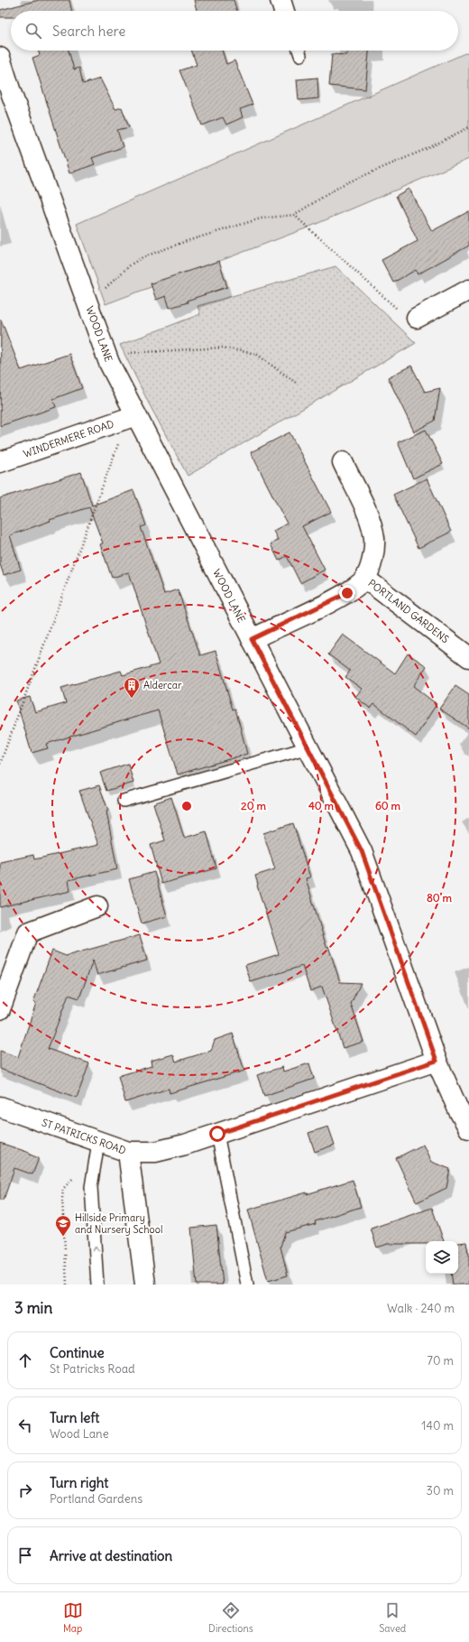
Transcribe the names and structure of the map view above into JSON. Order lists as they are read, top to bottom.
{
  "streets": {
    "street": [
      "WOOD LANE",
      "WINDERMERE ROAD",
      "PORTLAND GARDENS",
      "ST PATRICKS ROAD"
    ]
  },
  "crossings": [
    ["WOOD LANE", "WINDERMERE ROAD"],
    ["WOOD LANE", "PORTLAND GARDENS"],
    ["WOOD LANE", "ST PATRICKS ROAD"]
  ],
  "places": {
    "building": ["Aldercar"],
    "school or university": ["Hillside Primary and Nursery School"]
  },
  "page": {
    "search": "Search here",
    "heading": ["3 min", "Walk · 240 m"],
    "list": [
      ["Continue", "St Patricks Road", "70 m"],
      ["Turn left", "Wood Lane", "140 m"],
      ["Turn right", "Portland Gardens", "30 m"],
      "Arrive at destination"
    ],
    "nav": ["Map", "Directions", "Saved"]
  },
  "rings": [
    "20 m",
    "40 m",
    "60 m",
    "80 m"
  ]
}
